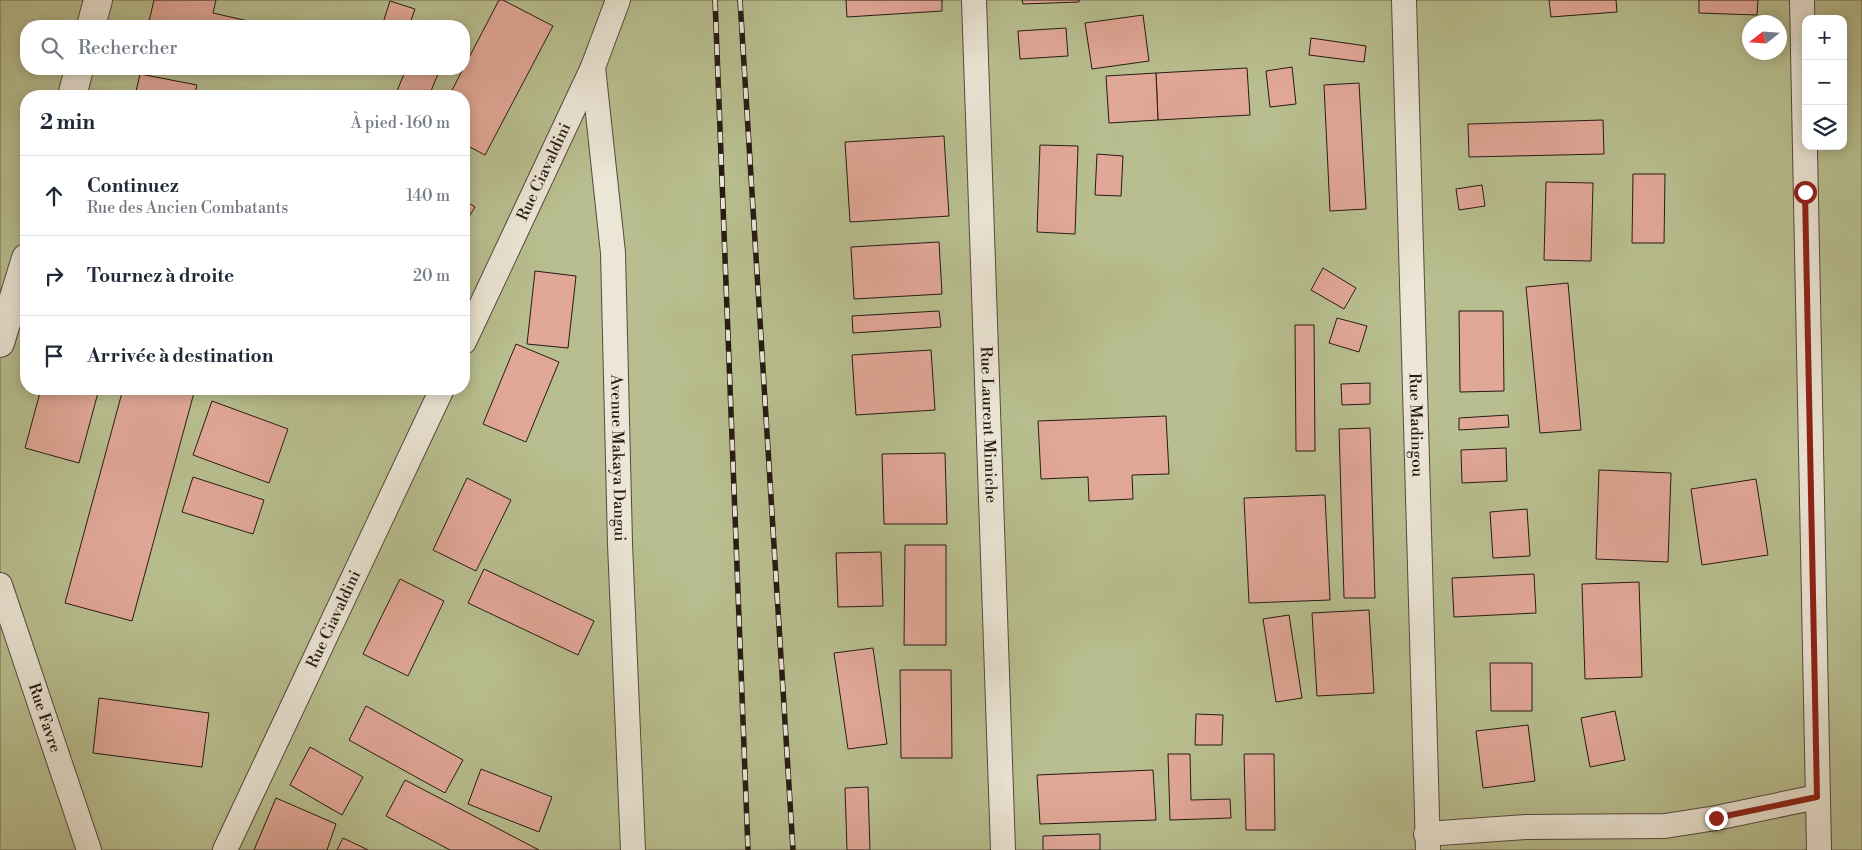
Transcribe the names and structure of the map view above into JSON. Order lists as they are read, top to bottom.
{
  "streets": {
    "street": [
      "Rue Ciavaldini",
      "Rue Laurent Mimiche",
      "Rue Madingou",
      "Avenue Makaya Dangui",
      "Rue Favre"
    ]
  },
  "crossings": [
    ["Rue Ciavaldini", "Avenue Makaya Dangui"]
  ],
  "north": "left",
  "page": {
    "map_buttons": ["+", "−"],
    "search": "Rechercher",
    "heading": ["2 min", "À pied · 160 m"],
    "list": [
      ["Continuez", "Rue des Ancien Combatants", "140 m"],
      ["Tournez à droite", "20 m"],
      "Arrivée à destination"
    ]
  }
}
